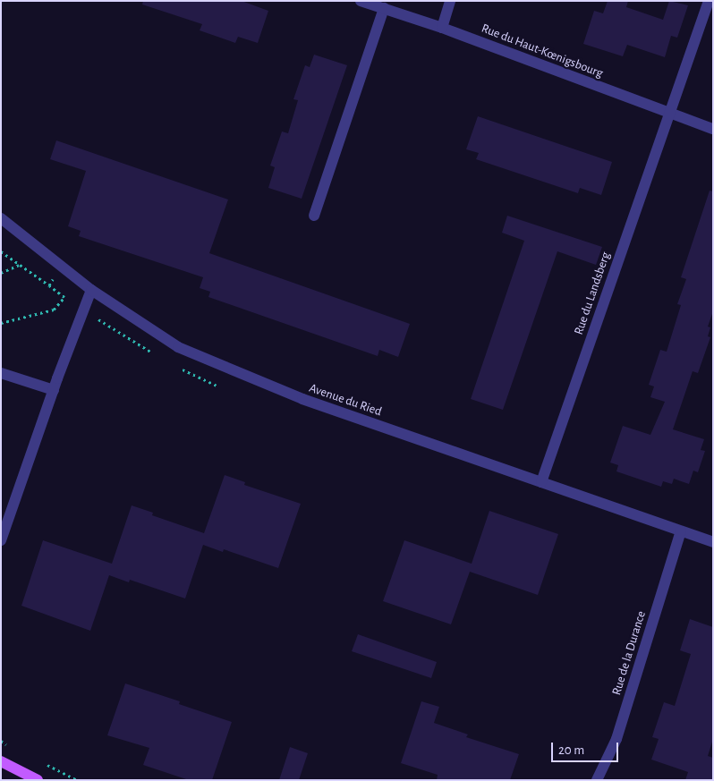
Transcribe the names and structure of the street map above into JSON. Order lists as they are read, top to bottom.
{
  "streets": {
    "street": [
      "Rue du Haut-Kœnigsbourg",
      "Rue du Landsberg",
      "Avenue du Ried",
      "Rue de la Durance"
    ]
  },
  "crossings": [
    ["Rue du Haut-Kœnigsbourg", "Rue du Landsberg"],
    ["Rue du Landsberg", "Avenue du Ried"],
    ["Avenue du Ried", "Rue de la Durance"]
  ],
  "scale_bar": "20 m"
}
